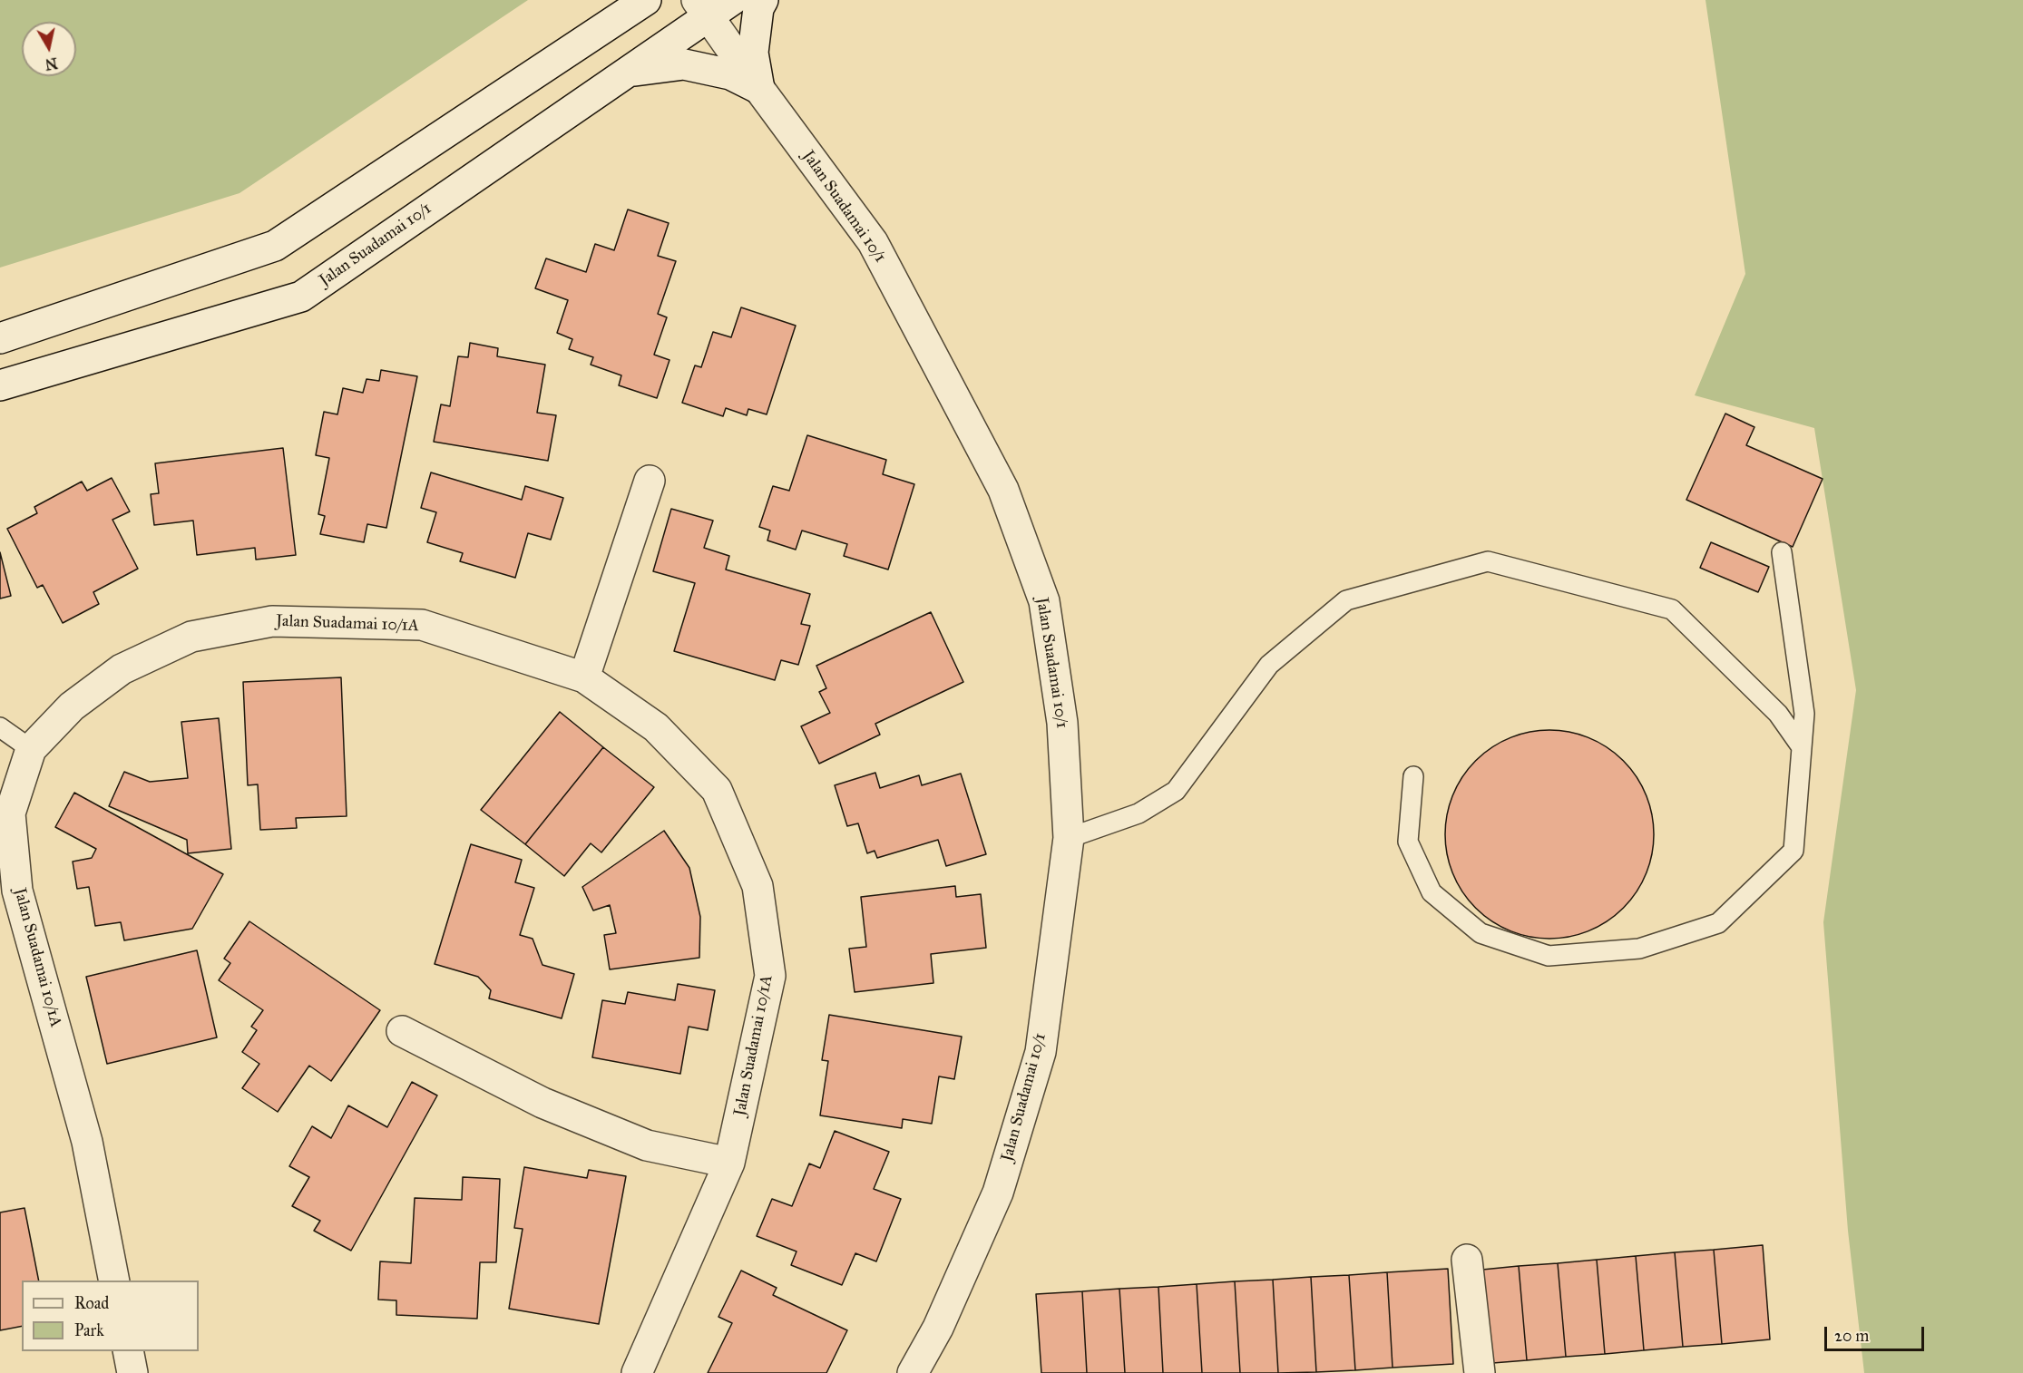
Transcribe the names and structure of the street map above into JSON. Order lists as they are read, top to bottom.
{
  "streets": {
    "street": ["Jalan Suadamai 10/1", "Jalan Suadamai 10/1A"]
  },
  "legend": ["Road", "Park"],
  "scale_bar": "20 m",
  "north": "bottom"
}
